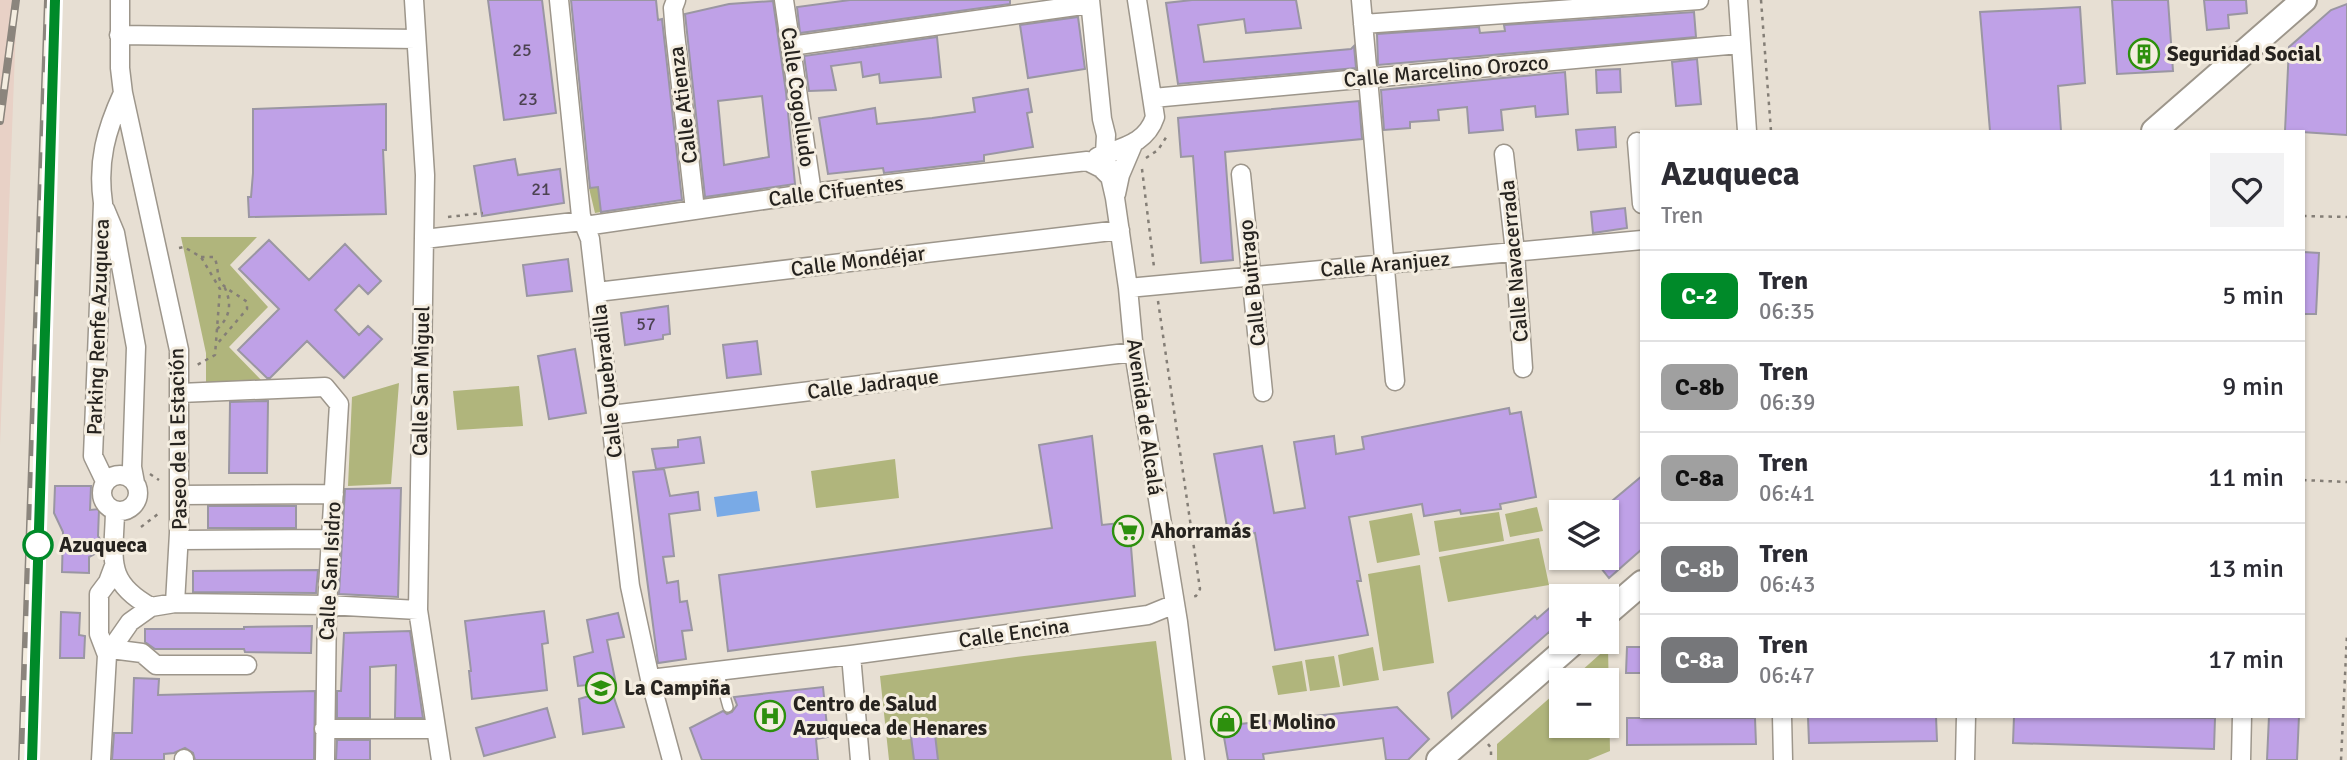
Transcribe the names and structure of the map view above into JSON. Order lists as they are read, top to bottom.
{
  "streets": {
    "street": [
      "Calle Marcelino Orozco",
      "Calle Cogolludo",
      "Calle Atienza",
      "Calle Cifuentes",
      "Calle Mondéjar",
      "Calle Navacerrada",
      "Calle Aranjuez",
      "Calle Buitrago",
      "Parking Renfe Azuqueca",
      "Calle San Miguel",
      "Calle Quebradilla",
      "Calle Jadraque",
      "Avenida de Alcalá",
      "Paseo de la Estación",
      "Calle San Isidro",
      "Calle Encina"
    ]
  },
  "crossings": [
    ["Calle Cogolludo", "Calle Cifuentes"],
    ["Calle Atienza", "Calle Cifuentes"],
    ["Calle Cifuentes", "Calle San Miguel"],
    ["Calle Cifuentes", "Calle Quebradilla"],
    ["Calle Cifuentes", "Avenida de Alcalá"],
    ["Calle Mondéjar", "Calle Quebradilla"],
    ["Calle Mondéjar", "Avenida de Alcalá"],
    ["Calle Navacerrada", "Calle Aranjuez"],
    ["Calle Aranjuez", "Calle Buitrago"],
    ["Calle Aranjuez", "Avenida de Alcalá"],
    ["Calle Quebradilla", "Calle Jadraque"],
    ["Calle Quebradilla", "Calle Encina"],
    ["Calle Jadraque", "Avenida de Alcalá"],
    ["Avenida de Alcalá", "Calle Encina"],
    ["Paseo de la Estación", "Calle San Isidro"]
  ],
  "places": {
    "building": ["Seguridad Social"],
    "supermarket": ["Ahorramás"],
    "other": ["Azuqueca"],
    "school or university": ["La Campiña"],
    "hospital": ["Centro de Salud Azuqueca de Henares"],
    "shop": ["El Molino"]
  },
  "house_numbers": [
    "25",
    "23",
    "21",
    "57"
  ],
  "page": {
    "heading": ["Azuqueca", "Tren"],
    "list": [
      {
        "mark": "C-2",
        "name": "Tren",
        "note": "06:35",
        "value": "5 min"
      },
      {
        "mark": "C-8b",
        "name": "Tren",
        "note": "06:39",
        "value": "9 min"
      },
      {
        "mark": "C-8a",
        "name": "Tren",
        "note": "06:41",
        "value": "11 min"
      },
      {
        "mark": "C-8b",
        "name": "Tren",
        "note": "06:43",
        "value": "13 min"
      },
      {
        "mark": "C-8a",
        "name": "Tren",
        "note": "06:47",
        "value": "17 min"
      }
    ],
    "map_buttons": ["+", "−"]
  }
}
